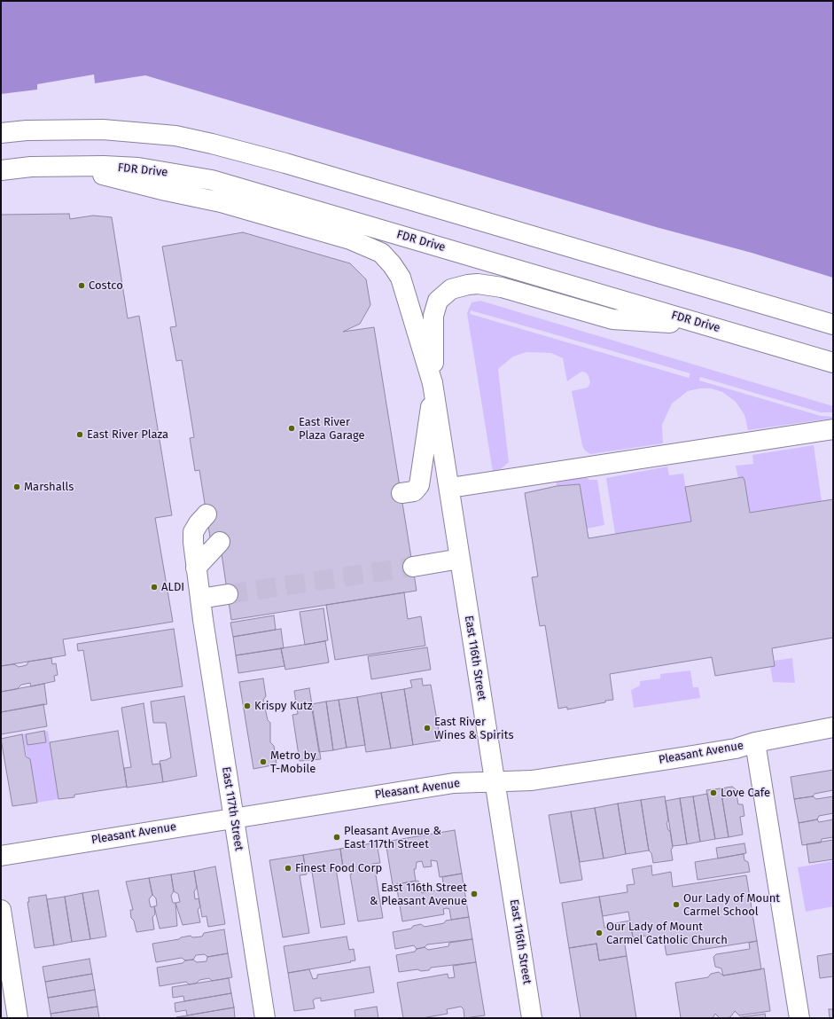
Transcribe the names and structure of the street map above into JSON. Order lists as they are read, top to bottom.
{
  "streets": {
    "main road": [
      "FDR Drive",
      "East 116th Street",
      "Pleasant Avenue",
      "East 117th Street"
    ]
  },
  "crossings": [
    ["East 116th Street", "Pleasant Avenue"],
    ["Pleasant Avenue", "East 117th Street"]
  ],
  "places": [
    "Costco",
    "East River Plaza Garage",
    "East River Plaza",
    "Marshalls",
    "ALDI",
    "Krispy Kutz",
    "East River Wines & Spirits",
    "Metro by T-Mobile",
    "Love Cafe",
    "Pleasant Avenue & East 117th Street",
    "Finest Food Corp",
    "East 116th Street & Pleasant Avenue",
    "Our Lady of Mount Carmel School",
    "Our Lady of Mount Carmel Catholic Church"
  ]
}
